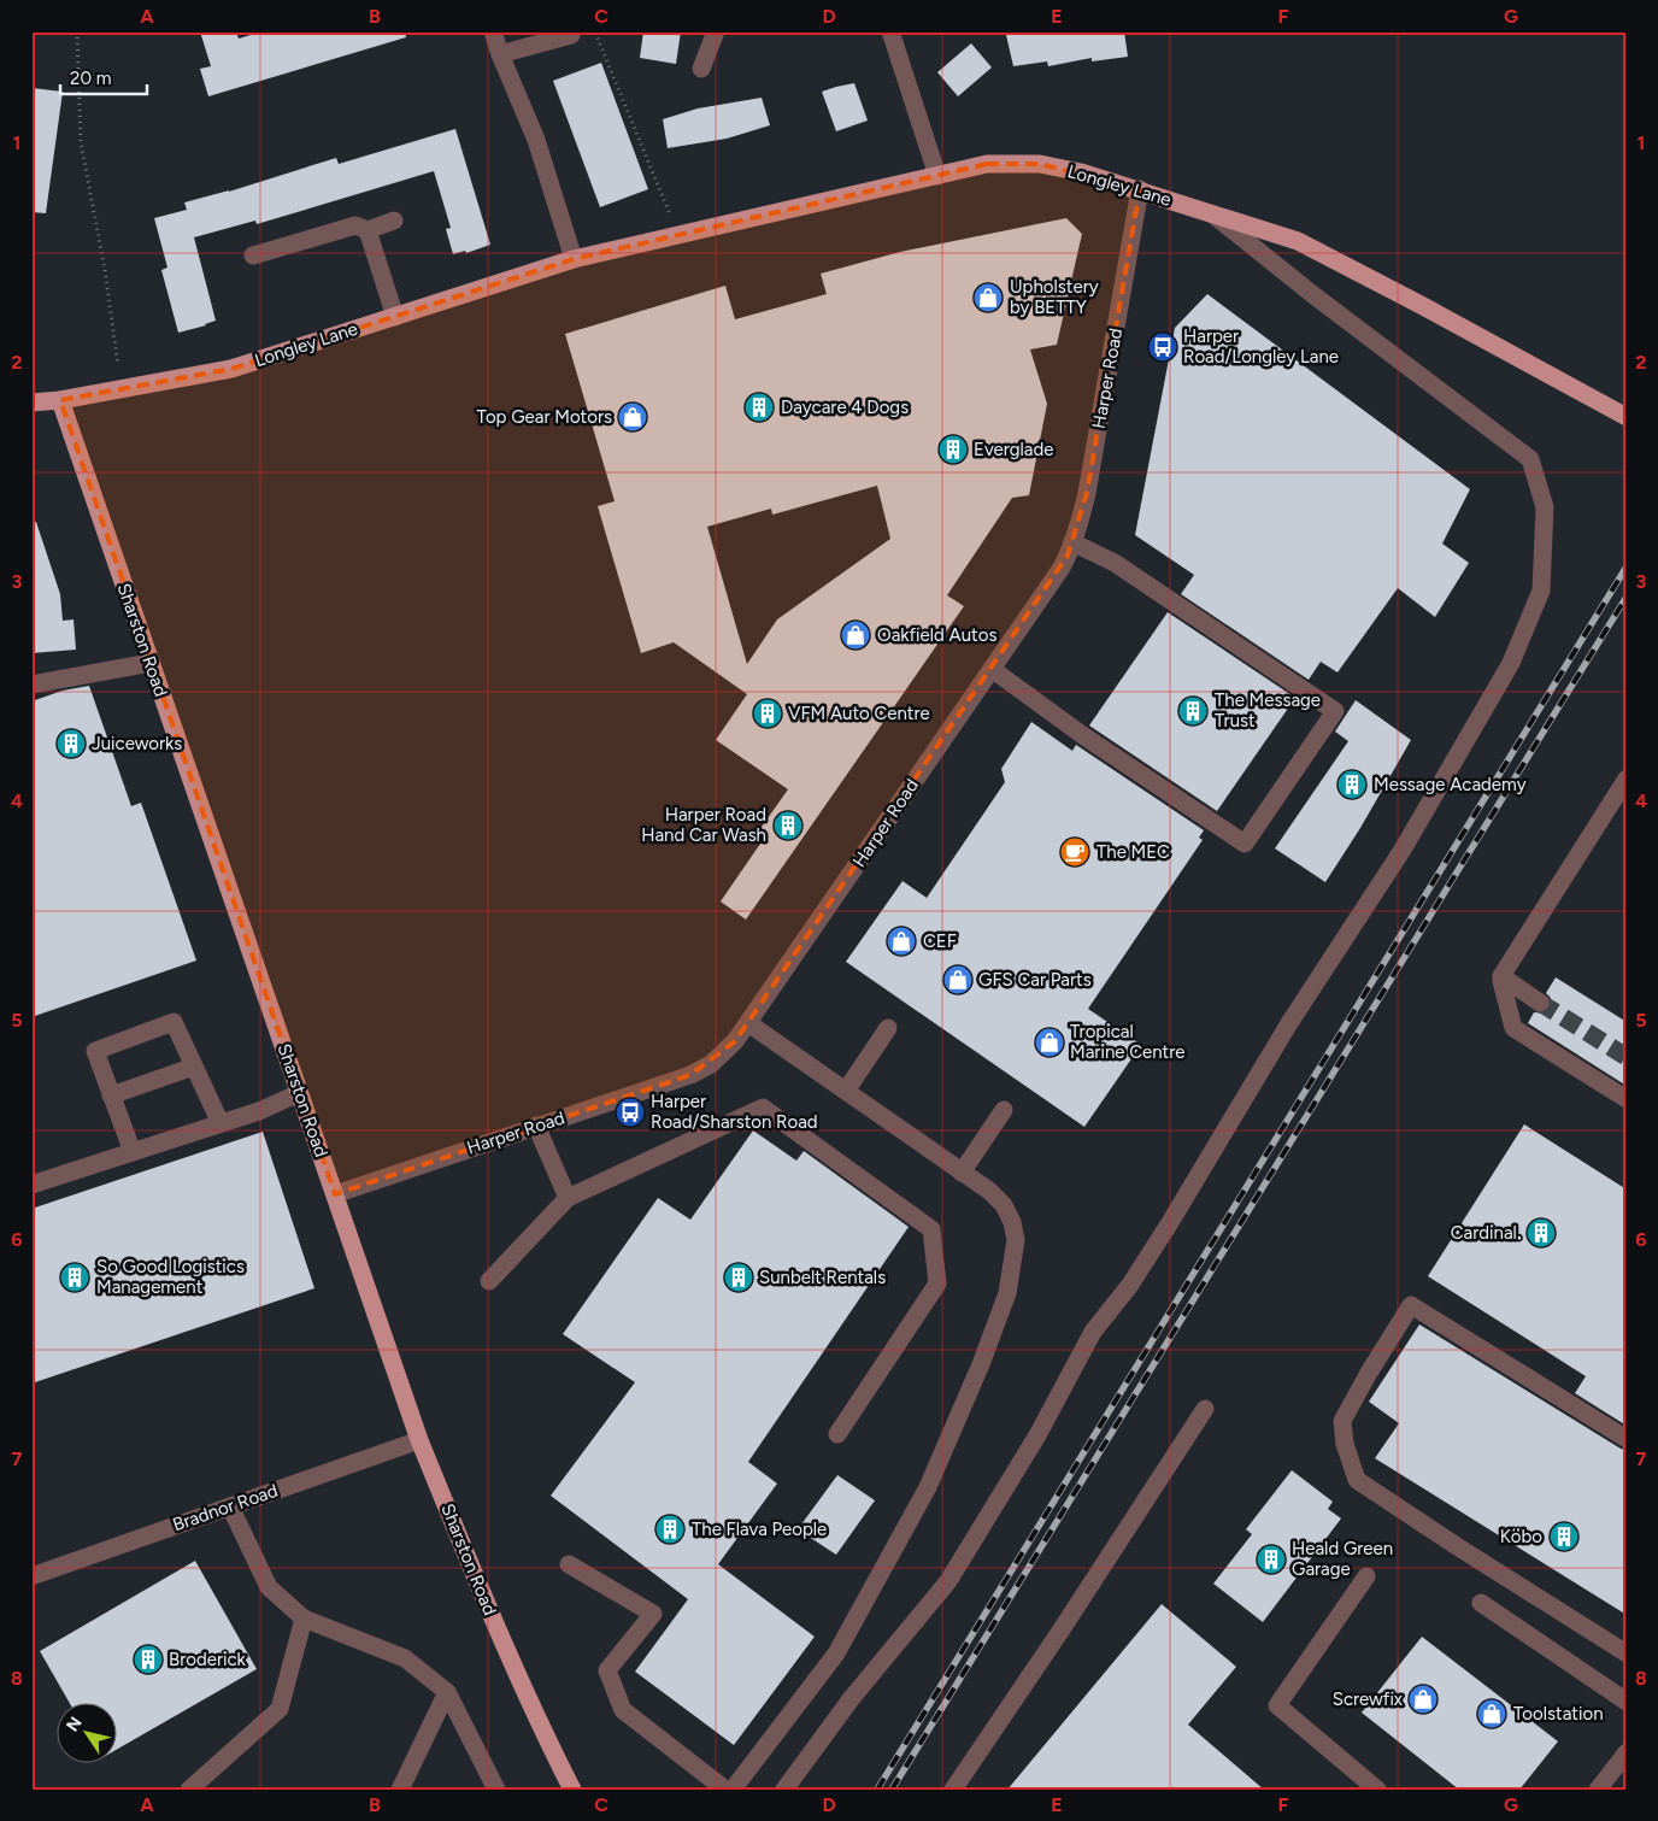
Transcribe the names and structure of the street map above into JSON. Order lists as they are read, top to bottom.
{
  "streets": {
    "main road": ["Longley Lane", "Sharston Road"],
    "street": ["Harper Road", "Bradnor Road"]
  },
  "crossings": [
    ["Longley Lane", "Harper Road"],
    ["Longley Lane", "Sharston Road"],
    ["Harper Road", "Sharston Road"],
    ["Sharston Road", "Bradnor Road"]
  ],
  "places": {
    "shop": [
      "Upholstery by BETTY",
      "Top Gear Motors",
      "Oakfield Autos",
      "CEF",
      "GFS Car Parts",
      "Tropical Marine Centre",
      "Screwfix",
      "Toolstation"
    ],
    "bus stop": ["Harper Road/Longley Lane", "Harper Road/Sharston Road"],
    "building": [
      "Daycare 4 Dogs",
      "Everglade",
      "The Message Trust",
      "VFM Auto Centre",
      "Juiceworks",
      "Message Academy",
      "Harper Road Hand Car Wash",
      "Cardinal.",
      "So Good Logistics Management",
      "Sunbelt Rentals",
      "The Flava People",
      "Köbo",
      "Heald Green Garage",
      "Broderick"
    ],
    "cafe": ["The MEC"]
  },
  "scale_bar": "20 m",
  "north": "top left",
  "grid": {
    "columns": [
      "A",
      "B",
      "C",
      "D",
      "E",
      "F",
      "G"
    ],
    "rows": [
      "1",
      "2",
      "3",
      "4",
      "5",
      "6",
      "7",
      "8"
    ]
  }
}
